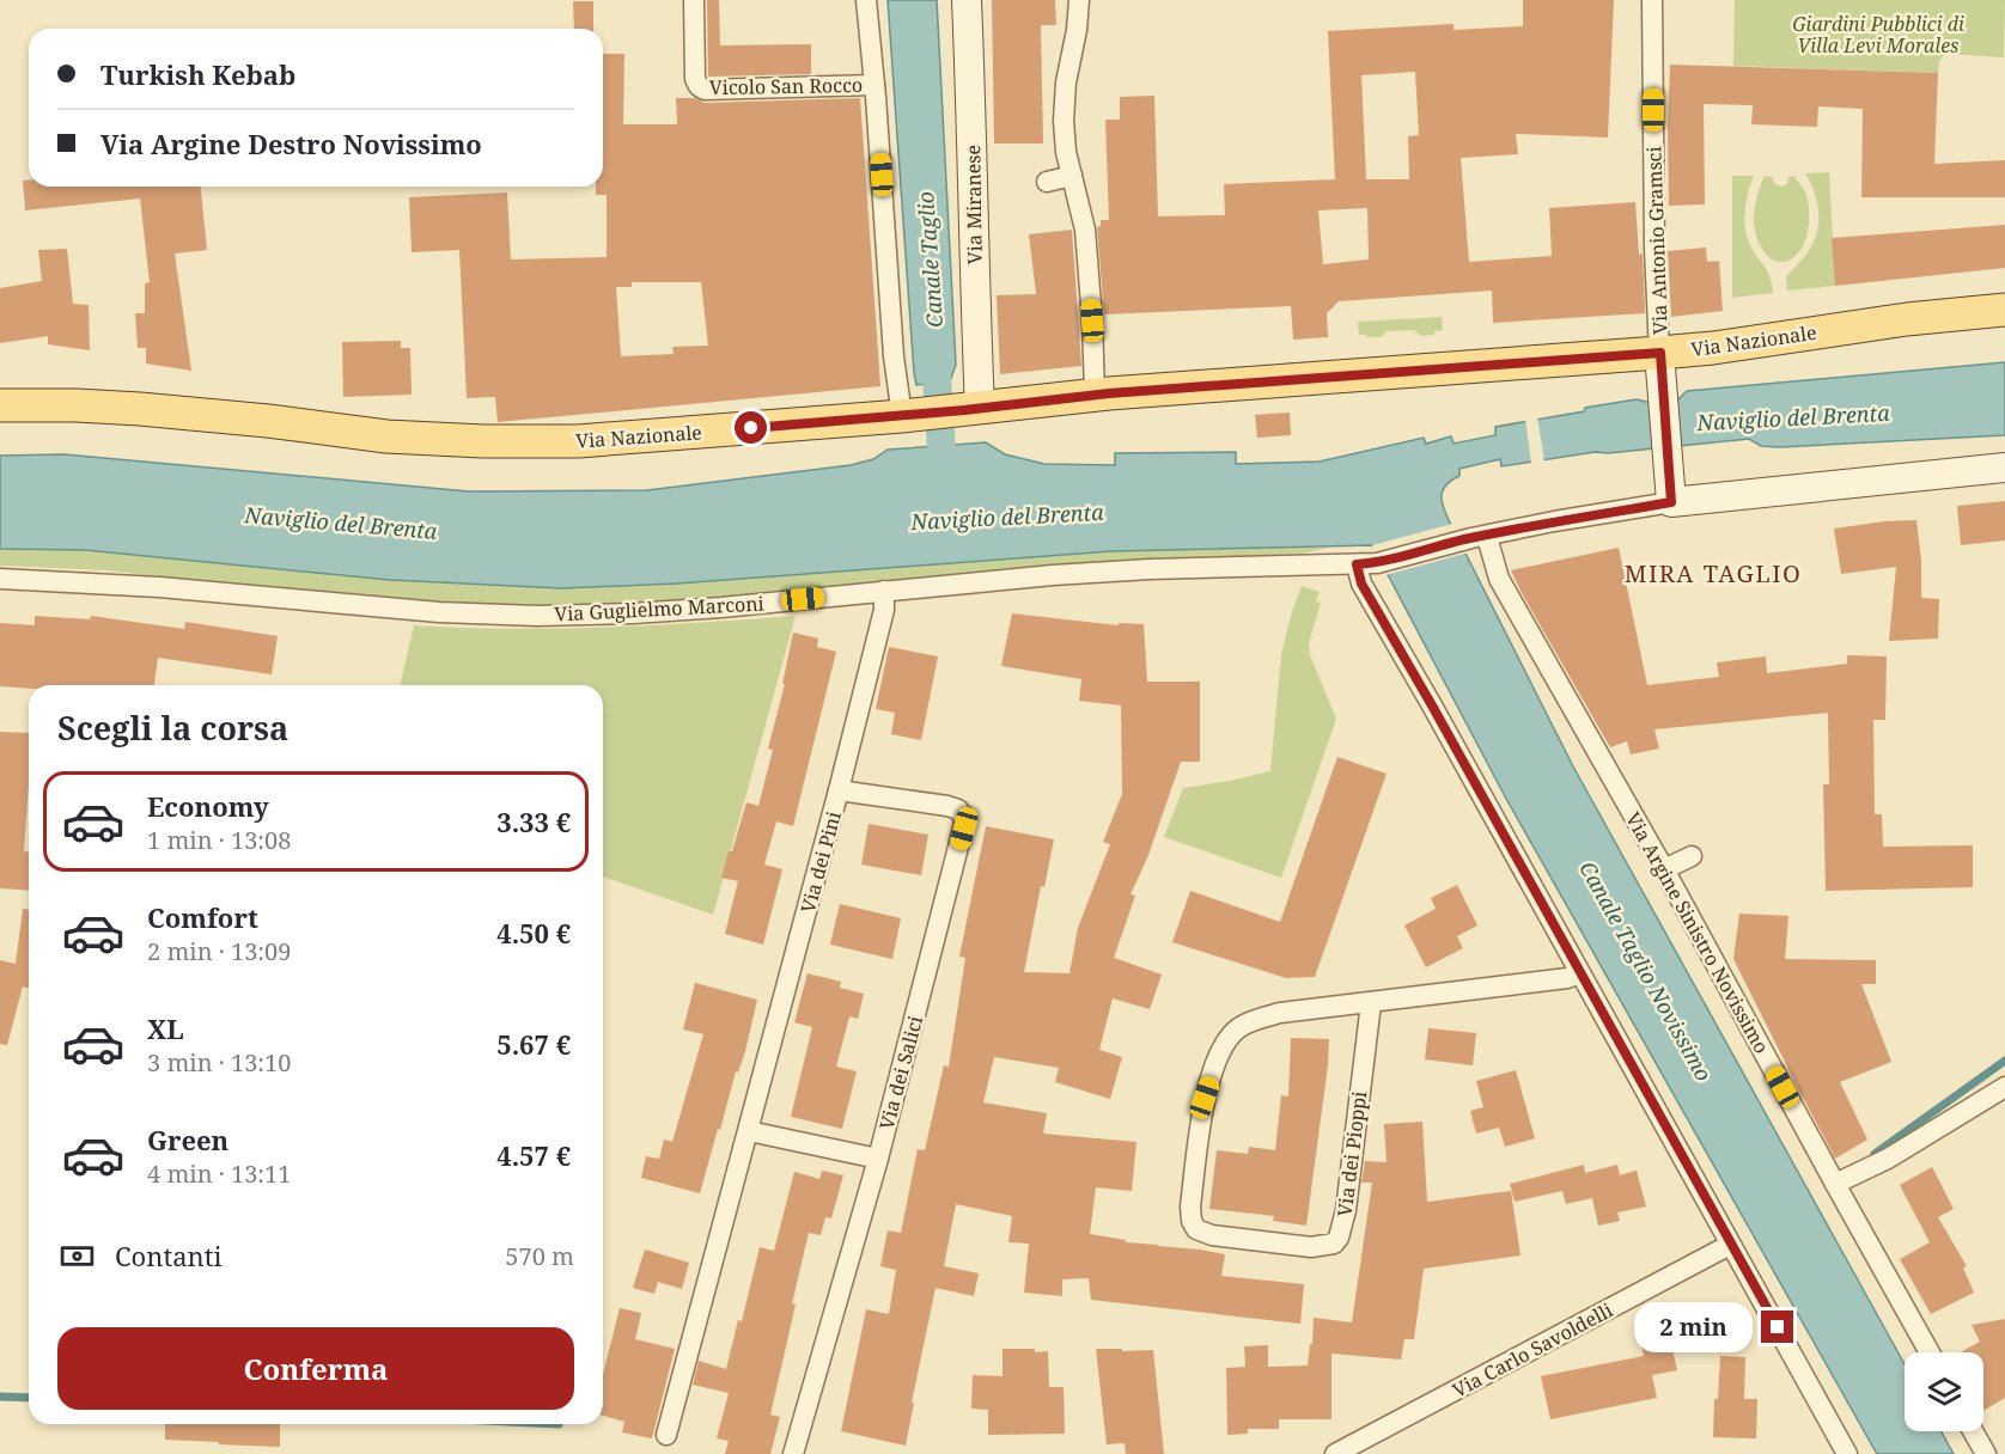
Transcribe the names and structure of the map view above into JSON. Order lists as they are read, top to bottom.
{
  "streets": {
    "main road": ["Via Nazionale"],
    "street": [
      "Vicolo San Rocco",
      "Via Miranese",
      "Via Antonio Gramsci",
      "Via Guglielmo Marconi",
      "Via dei Pini",
      "Via Argine Sinistro Novissimo",
      "Via dei Salici",
      "Via dei Pioppi",
      "Via Carlo Savoldelli"
    ]
  },
  "crossings": [
    ["Via Miranese", "Via Nazionale"],
    ["Via Antonio Gramsci", "Via Nazionale"],
    ["Via Guglielmo Marconi", "Via dei Pini"],
    ["Via Guglielmo Marconi", "Via Argine Sinistro Novissimo"],
    ["Via dei Pini", "Via dei Salici"]
  ],
  "districts": ["MIRA TAGLIO"],
  "water": ["Canale Taglio", "Naviglio del Brenta", "Canale Taglio Novissimo"],
  "parks": ["Giardini Pubblici di Villa Levi Morales"],
  "page": {
    "banner": ["Turkish Kebab", "Via Argine Destro Novissimo"],
    "heading": "Scegli la corsa",
    "list": [
      {
        "name": "Economy",
        "note": "1 min · 13:08",
        "value": "3.33 €"
      },
      {
        "name": "Comfort",
        "note": "2 min · 13:09",
        "value": "4.50 €"
      },
      {
        "name": "XL",
        "note": "3 min · 13:10",
        "value": "5.67 €"
      },
      {
        "name": "Green",
        "note": "4 min · 13:11",
        "value": "4.57 €"
      }
    ],
    "pay": ["Contanti", "570 m"],
    "bubble": "2 min",
    "buttons": "Conferma"
  }
}
